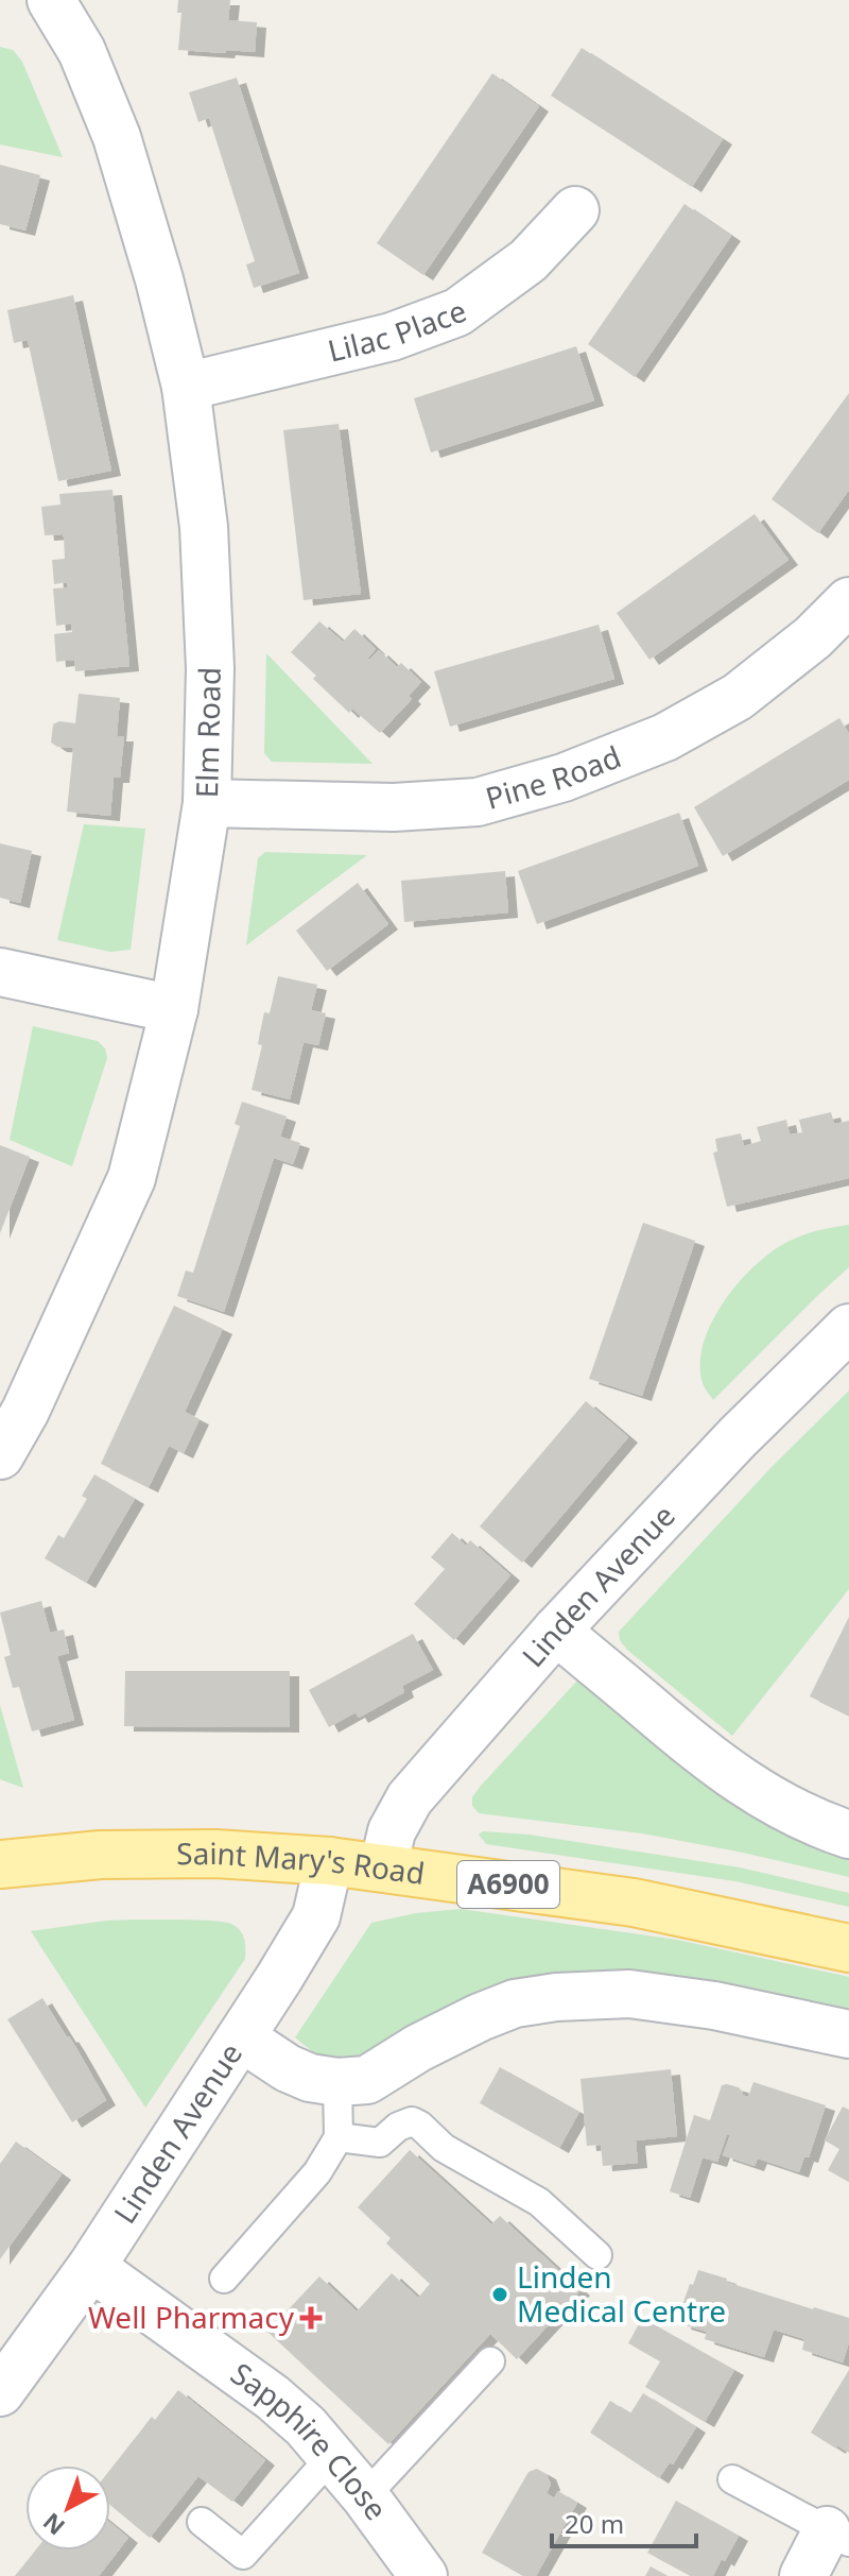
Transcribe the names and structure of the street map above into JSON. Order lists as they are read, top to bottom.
{
  "streets": {
    "main road": ["Saint Mary's Road", "A6900"],
    "street": [
      "Lilac Place",
      "Elm Road",
      "Pine Road",
      "Linden Avenue",
      "Sapphire Close"
    ]
  },
  "crossings": [
    ["Lilac Place", "Elm Road"],
    ["Elm Road", "Pine Road"],
    ["Linden Avenue", "Saint Mary's Road"],
    ["Linden Avenue", "Sapphire Close"]
  ],
  "places": {
    "other": ["Linden Medical Centre"],
    "health": ["Well Pharmacy"]
  },
  "scale_bar": "20 m",
  "north": "bottom left"
}
